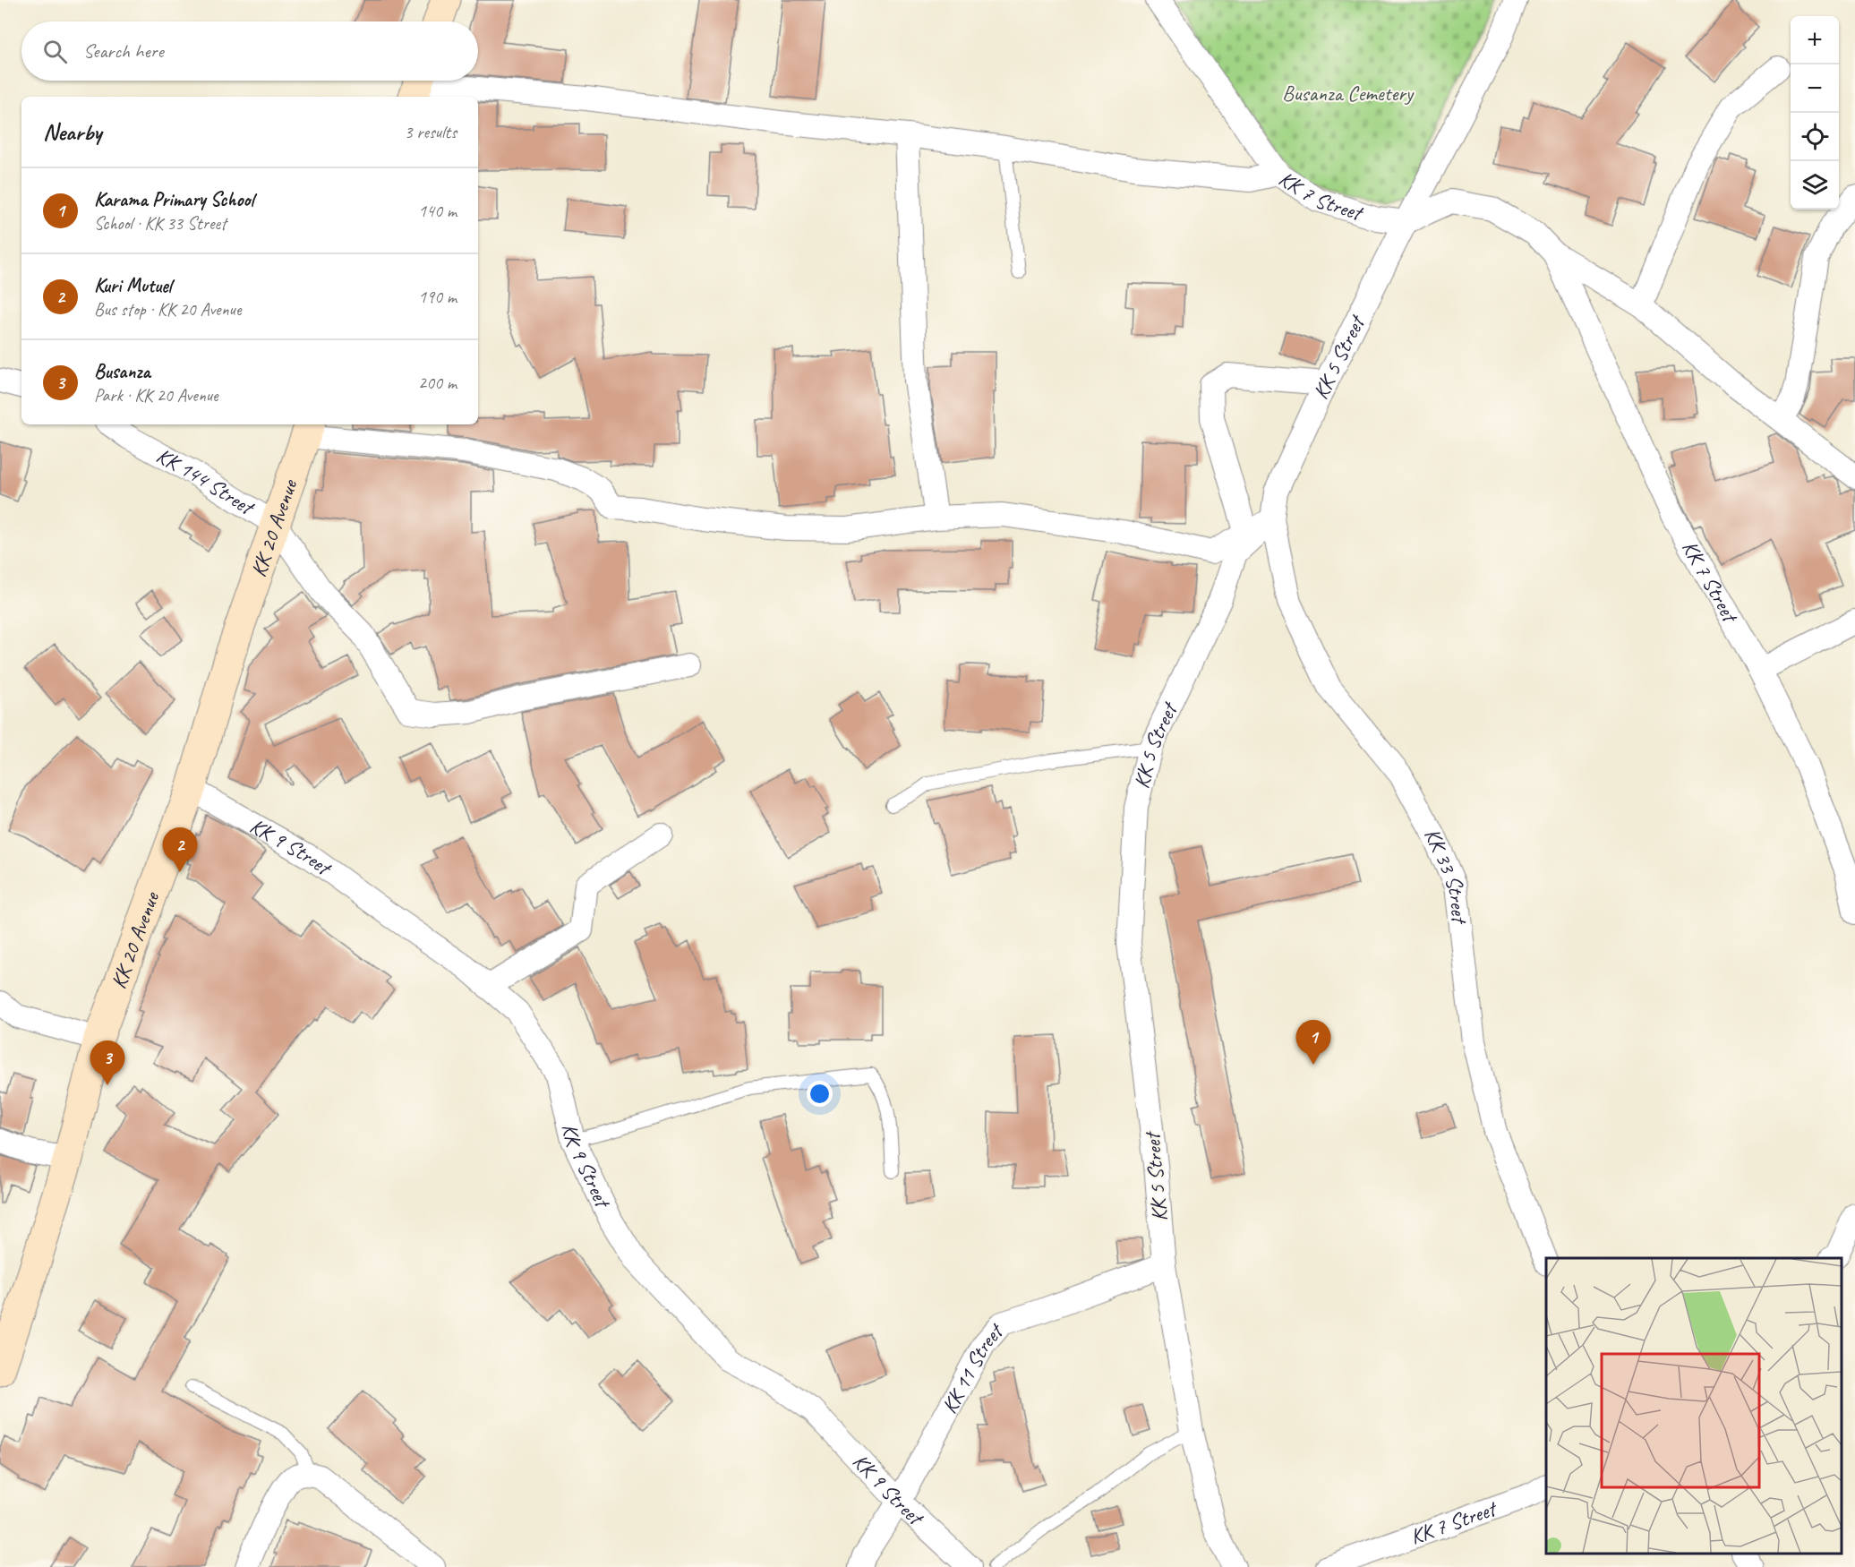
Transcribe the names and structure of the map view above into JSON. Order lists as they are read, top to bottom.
{
  "streets": {
    "main road": ["KK 20 Avenue"],
    "street": [
      "KK 7 Street",
      "KK 5 Street",
      "KK 144 Street",
      "KK 9 Street",
      "KK 33 Street",
      "KK 11 Street"
    ]
  },
  "crossings": [
    ["KK 7 Street", "KK 5 Street"],
    ["KK 5 Street", "KK 33 Street"],
    ["KK 5 Street", "KK 11 Street"],
    ["KK 144 Street", "KK 20 Avenue"],
    ["KK 20 Avenue", "KK 9 Street"],
    ["KK 9 Street", "KK 11 Street"]
  ],
  "parks": ["Busanza Cemetery"],
  "page": {
    "map_buttons": ["+", "−"],
    "search": "Search here",
    "heading": ["Nearby", "3 results"],
    "list": [
      {
        "mark": "1",
        "name": "Karama Primary School",
        "note": "School · KK 33 Street",
        "value": "140 m"
      },
      {
        "mark": "2",
        "name": "Kuri Mutuel",
        "note": "Bus stop · KK 20 Avenue",
        "value": "190 m"
      },
      {
        "mark": "3",
        "name": "Busanza",
        "note": "Park · KK 20 Avenue",
        "value": "200 m"
      }
    ],
    "pins": ["2", "1", "3"]
  }
}
